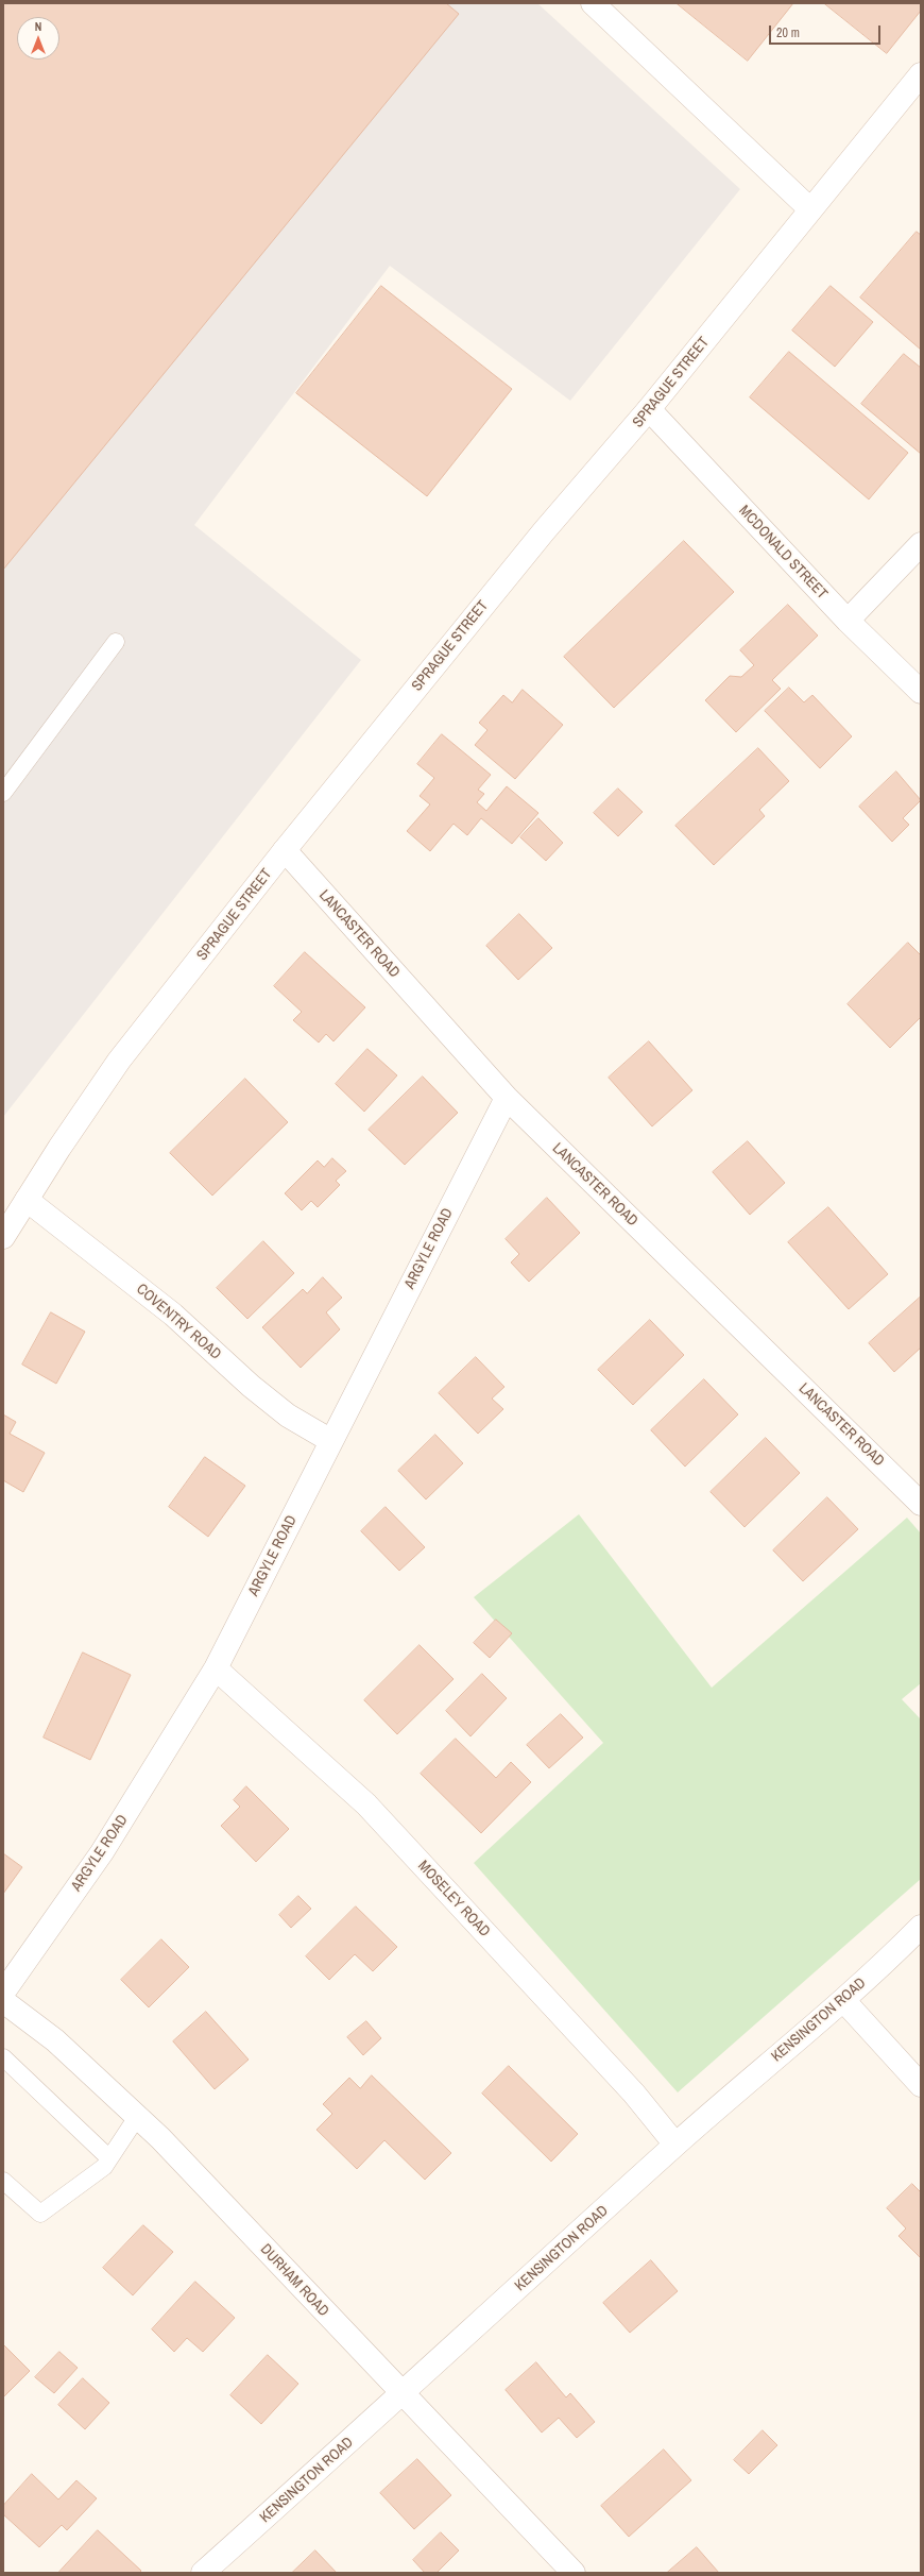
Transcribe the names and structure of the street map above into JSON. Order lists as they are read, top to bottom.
{
  "streets": {
    "street": [
      "SPRAGUE STREET",
      "MCDONALD STREET",
      "LANCASTER ROAD",
      "ARGYLE ROAD",
      "COVENTRY ROAD",
      "MOSELEY ROAD",
      "KENSINGTON ROAD",
      "DURHAM ROAD"
    ]
  },
  "crossings": [
    ["SPRAGUE STREET", "MCDONALD STREET"],
    ["SPRAGUE STREET", "LANCASTER ROAD"],
    ["SPRAGUE STREET", "COVENTRY ROAD"],
    ["LANCASTER ROAD", "ARGYLE ROAD"],
    ["ARGYLE ROAD", "COVENTRY ROAD"],
    ["ARGYLE ROAD", "MOSELEY ROAD"],
    ["MOSELEY ROAD", "KENSINGTON ROAD"],
    ["KENSINGTON ROAD", "DURHAM ROAD"]
  ],
  "scale_bar": "20 m",
  "north": "top"
}
